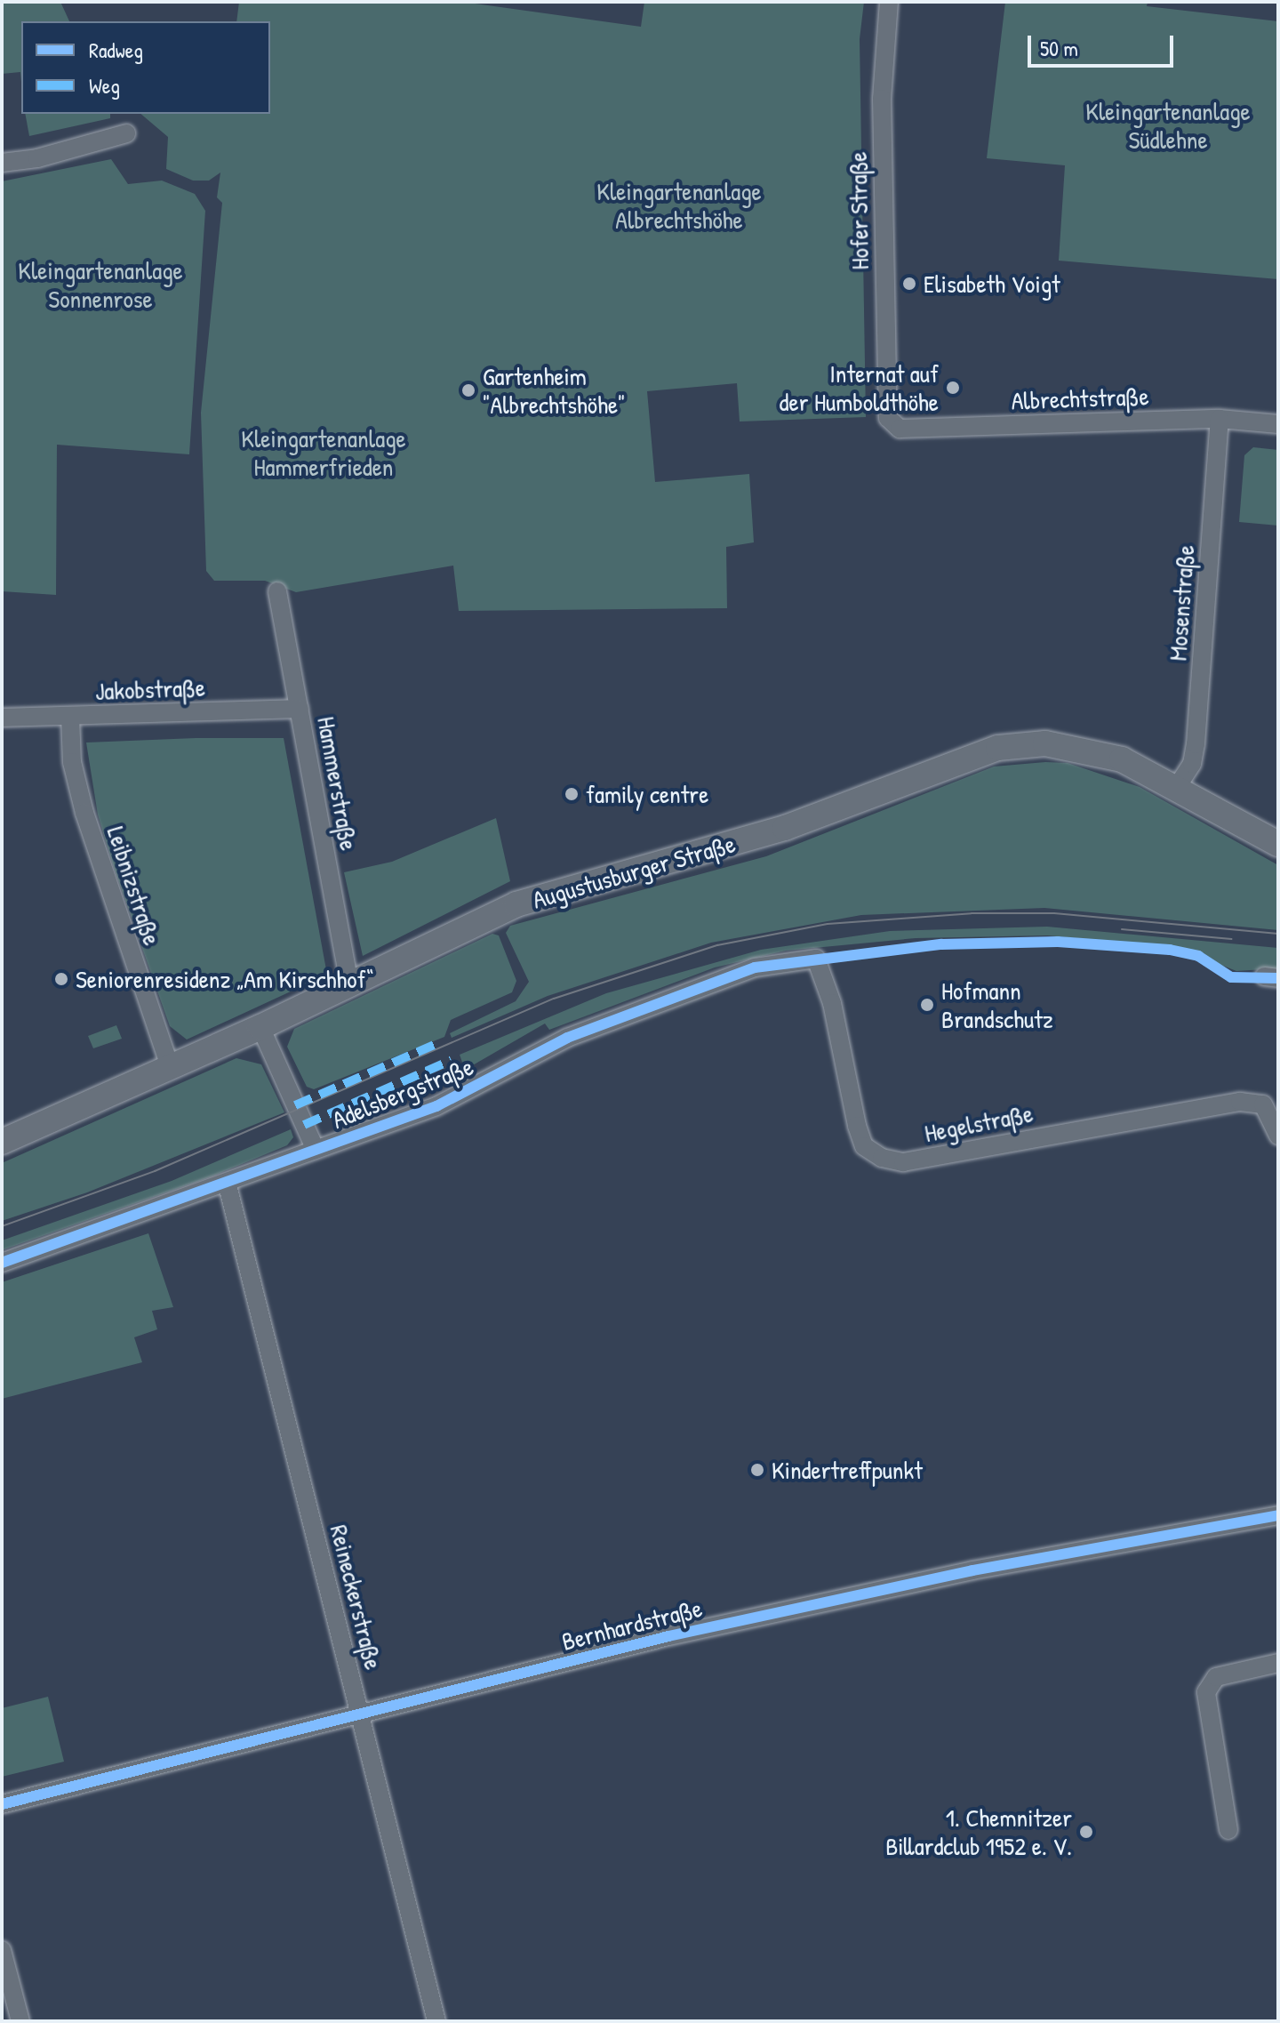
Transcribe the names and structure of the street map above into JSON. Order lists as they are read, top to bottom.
{
  "streets": {
    "main road": ["Augustusburger Straße"],
    "street": [
      "Hofer Straße",
      "Albrechtstraße",
      "Mosenstraße",
      "Jakobstraße",
      "Hammerstraße",
      "Leibnizstraße",
      "Adelsbergstraße",
      "Hegelstraße",
      "Reineckerstraße",
      "Bernhardstraße"
    ]
  },
  "crossings": [
    ["Hofer Straße", "Albrechtstraße"],
    ["Albrechtstraße", "Mosenstraße"],
    ["Mosenstraße", "Augustusburger Straße"],
    ["Jakobstraße", "Hammerstraße"],
    ["Jakobstraße", "Leibnizstraße"],
    ["Hammerstraße", "Augustusburger Straße"],
    ["Augustusburger Straße", "Leibnizstraße"],
    ["Adelsbergstraße", "Hegelstraße"],
    ["Adelsbergstraße", "Reineckerstraße"],
    ["Reineckerstraße", "Bernhardstraße"]
  ],
  "parks": [
    "Kleingartenanlage Südlehne",
    "Kleingartenanlage Albrechtshöhe",
    "Kleingartenanlage Sonnenrose",
    "Kleingartenanlage Hammerfrieden"
  ],
  "places": [
    "Elisabeth Voigt",
    "Internat auf der Humboldthöhe",
    "Gartenheim \"Albrechtshöhe\"",
    "family centre",
    "Seniorenresidenz „Am Kirschhof“",
    "Hofmann Brandschutz",
    "Kindertreffpunkt",
    "1. Chemnitzer Billardclub 1952 e. V."
  ],
  "legend": ["Radweg", "Weg"],
  "scale_bar": "50 m"
}
